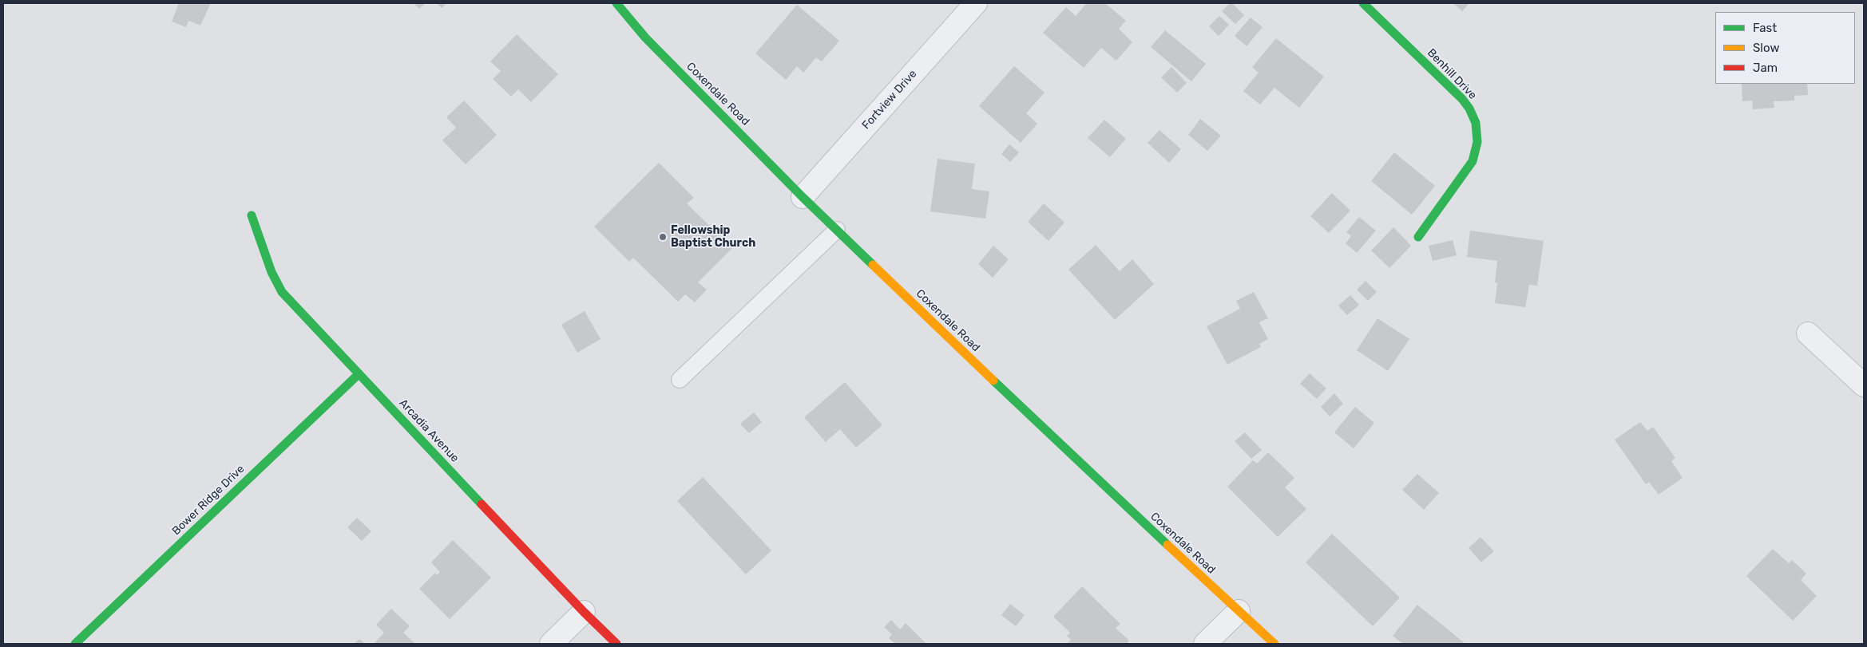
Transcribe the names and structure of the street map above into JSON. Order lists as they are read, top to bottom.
{
  "streets": {
    "street": [
      "Benhill Drive",
      "Coxendale Road",
      "Fortview Drive",
      "Arcadia Avenue",
      "Bower Ridge Drive"
    ]
  },
  "crossings": [
    ["Coxendale Road", "Fortview Drive"],
    ["Arcadia Avenue", "Bower Ridge Drive"]
  ],
  "places": ["Fellowship Baptist Church"],
  "legend": ["Fast", "Slow", "Jam"]
}
